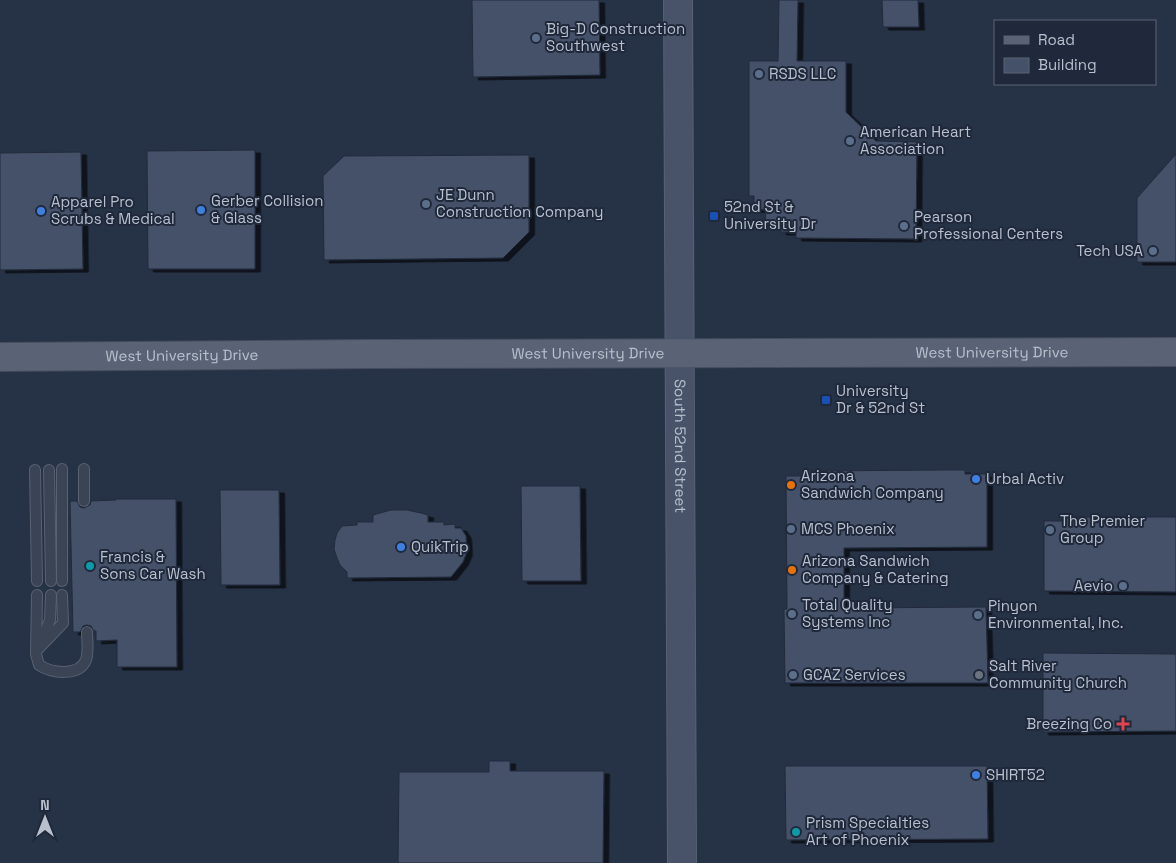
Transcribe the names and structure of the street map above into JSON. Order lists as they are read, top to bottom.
{
  "streets": {
    "main road": ["West University Drive", "South 52nd Street"]
  },
  "crossings": [
    ["West University Drive", "South 52nd Street"]
  ],
  "places": {
    "other": [
      "Big-D Construction Southwest",
      "RSDS LLC",
      "American Heart Association",
      "JE Dunn Construction Company",
      "Gerber Collision & Glass",
      "Apparel Pro Scrubs & Medical",
      "Pearson Professional Centers",
      "Tech USA",
      "Urbal Activ",
      "Arizona Sandwich Company",
      "MCS Phoenix",
      "The Premier Group",
      "QuikTrip",
      "Francis & Sons Car Wash",
      "Arizona Sandwich Company & Catering",
      "Aevio",
      "Total Quality Systems Inc",
      "Pinyon Environmental, Inc.",
      "GCAZ Services",
      "Salt River Community Church",
      "SHIRT52",
      "Prism Specialties Art of Phoenix"
    ],
    "transit": ["52nd St & University Dr", "University Dr & 52nd St"],
    "health": ["Breezing Co"]
  },
  "legend": ["Road", "Building"],
  "north": "top"
}
